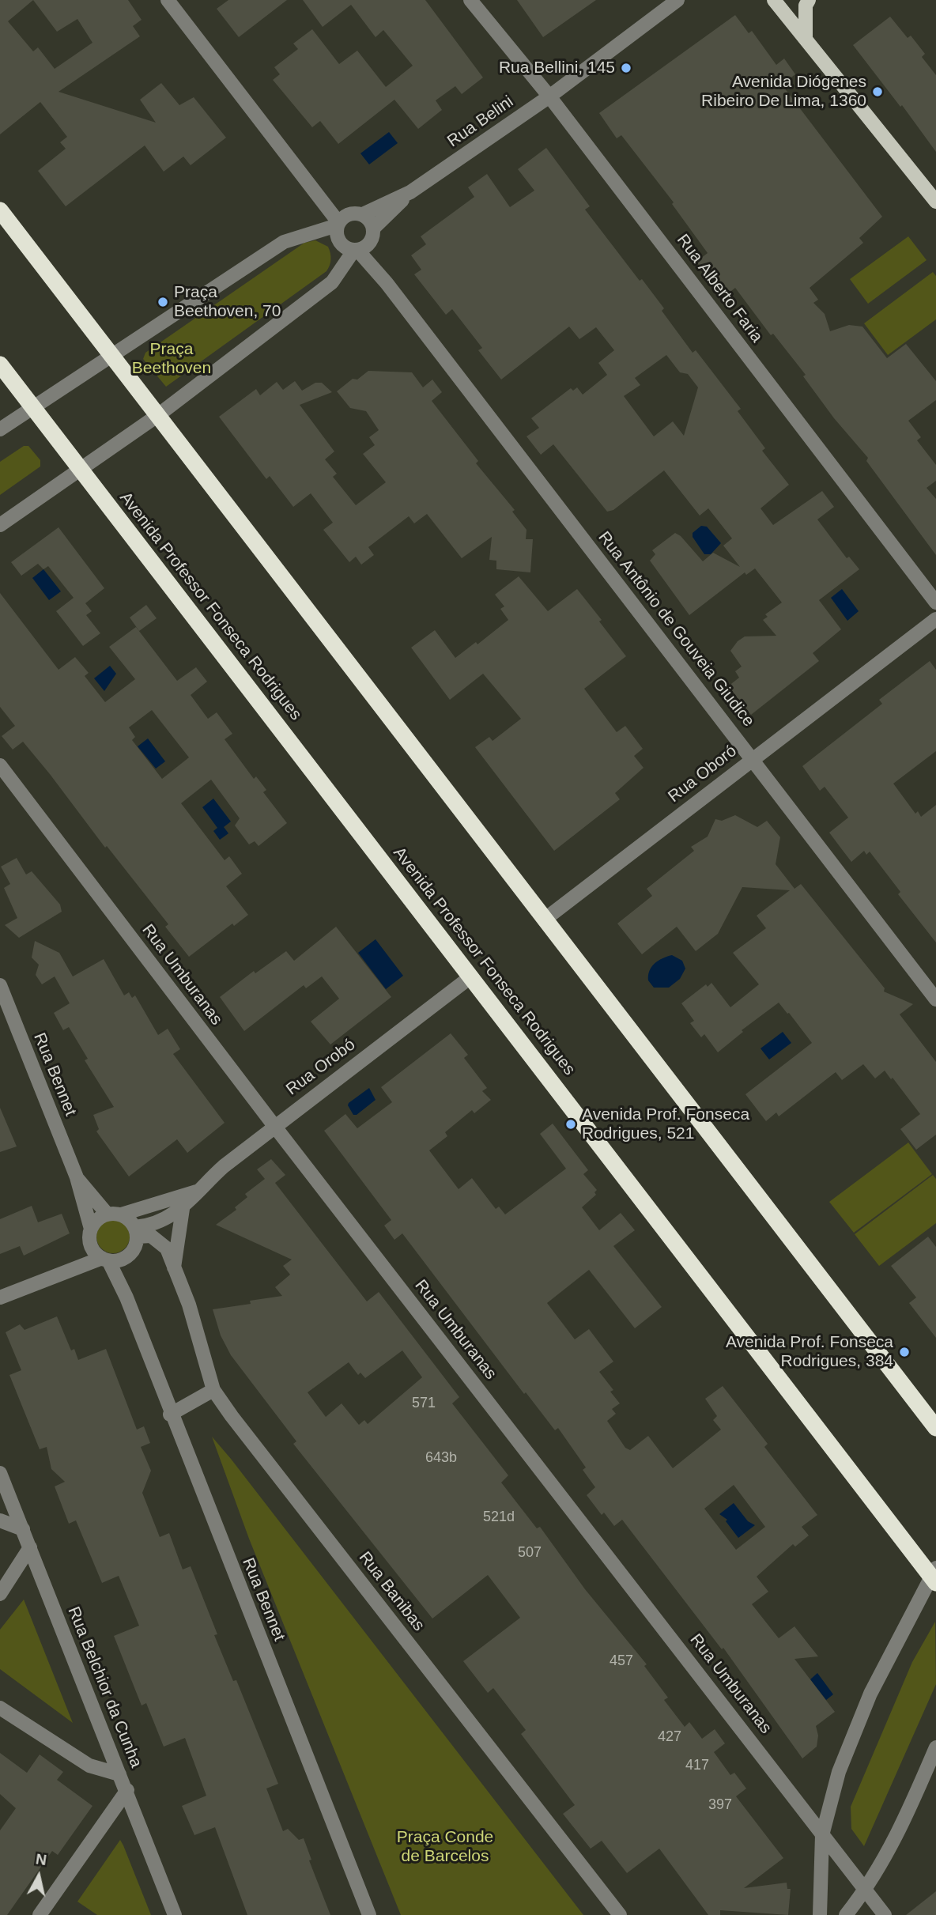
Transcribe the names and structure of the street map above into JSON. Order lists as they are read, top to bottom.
{
  "streets": {
    "highway": ["Avenida Professor Fonseca Rodrigues"],
    "street": [
      "Rua Belini",
      "Rua Alberto Faria",
      "Rua Antônio de Gouveia Giudice",
      "Rua Oboró",
      "Rua Umburanas",
      "Rua Orobó",
      "Rua Bennet",
      "Rua Banibas",
      "Rua Belchior da Cunha"
    ]
  },
  "crossings": [
    ["Rua Belini", "Rua Alberto Faria"],
    ["Rua Belini", "Rua Antônio de Gouveia Giudice"],
    ["Avenida Professor Fonseca Rodrigues", "Rua Orobó"],
    ["Rua Antônio de Gouveia Giudice", "Rua Oboró"],
    ["Rua Umburanas", "Rua Orobó"],
    ["Rua Orobó", "Rua Bennet"],
    ["Rua Orobó", "Rua Banibas"],
    ["Rua Bennet", "Rua Banibas"]
  ],
  "parks": ["Praça Beethoven", "Praça Conde de Barcelos"],
  "places": [
    "Rua Bellini, 145",
    "Avenida Diógenes Ribeiro De Lima, 1360",
    "Praça Beethoven, 70",
    "Avenida Prof. Fonseca Rodrigues, 521",
    "Avenida Prof. Fonseca Rodrigues, 384"
  ],
  "house_numbers": [
    "571",
    "643b",
    "521d",
    "507",
    "457",
    "427",
    "417",
    "397"
  ],
  "north": "top"
}
